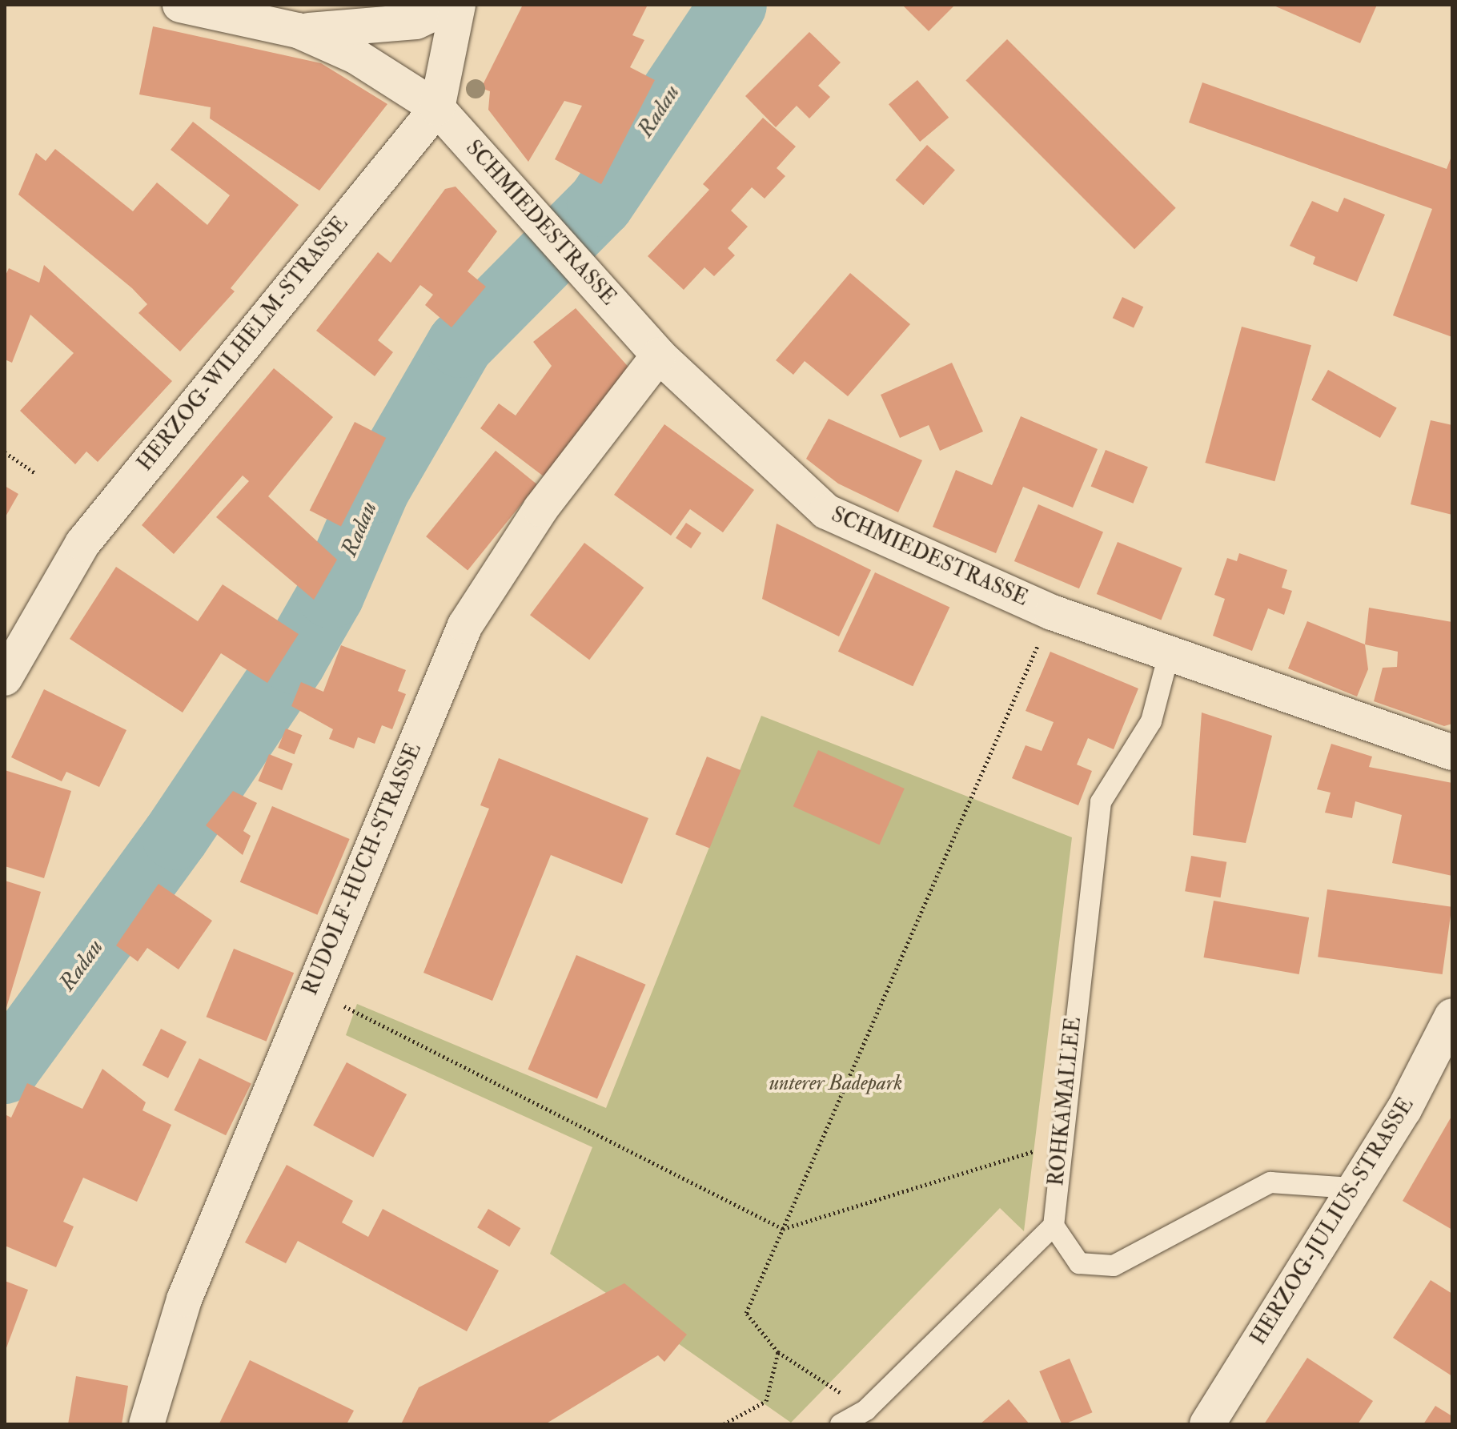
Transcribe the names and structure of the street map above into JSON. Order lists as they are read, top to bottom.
{
  "streets": {
    "street": [
      "SCHMIEDESTRASSE",
      "HERZOG-WILHELM-STRASSE",
      "RUDOLF-HUCH-STRASSE",
      "HERZOG-JULIUS-STRASSE"
    ],
    "lane": ["ROHKAMALLEE"]
  },
  "crossings": [
    ["SCHMIEDESTRASSE", "HERZOG-WILHELM-STRASSE"],
    ["SCHMIEDESTRASSE", "RUDOLF-HUCH-STRASSE"],
    ["SCHMIEDESTRASSE", "ROHKAMALLEE"]
  ],
  "water": ["Radau"],
  "parks": ["unterer Badepark"]
}
